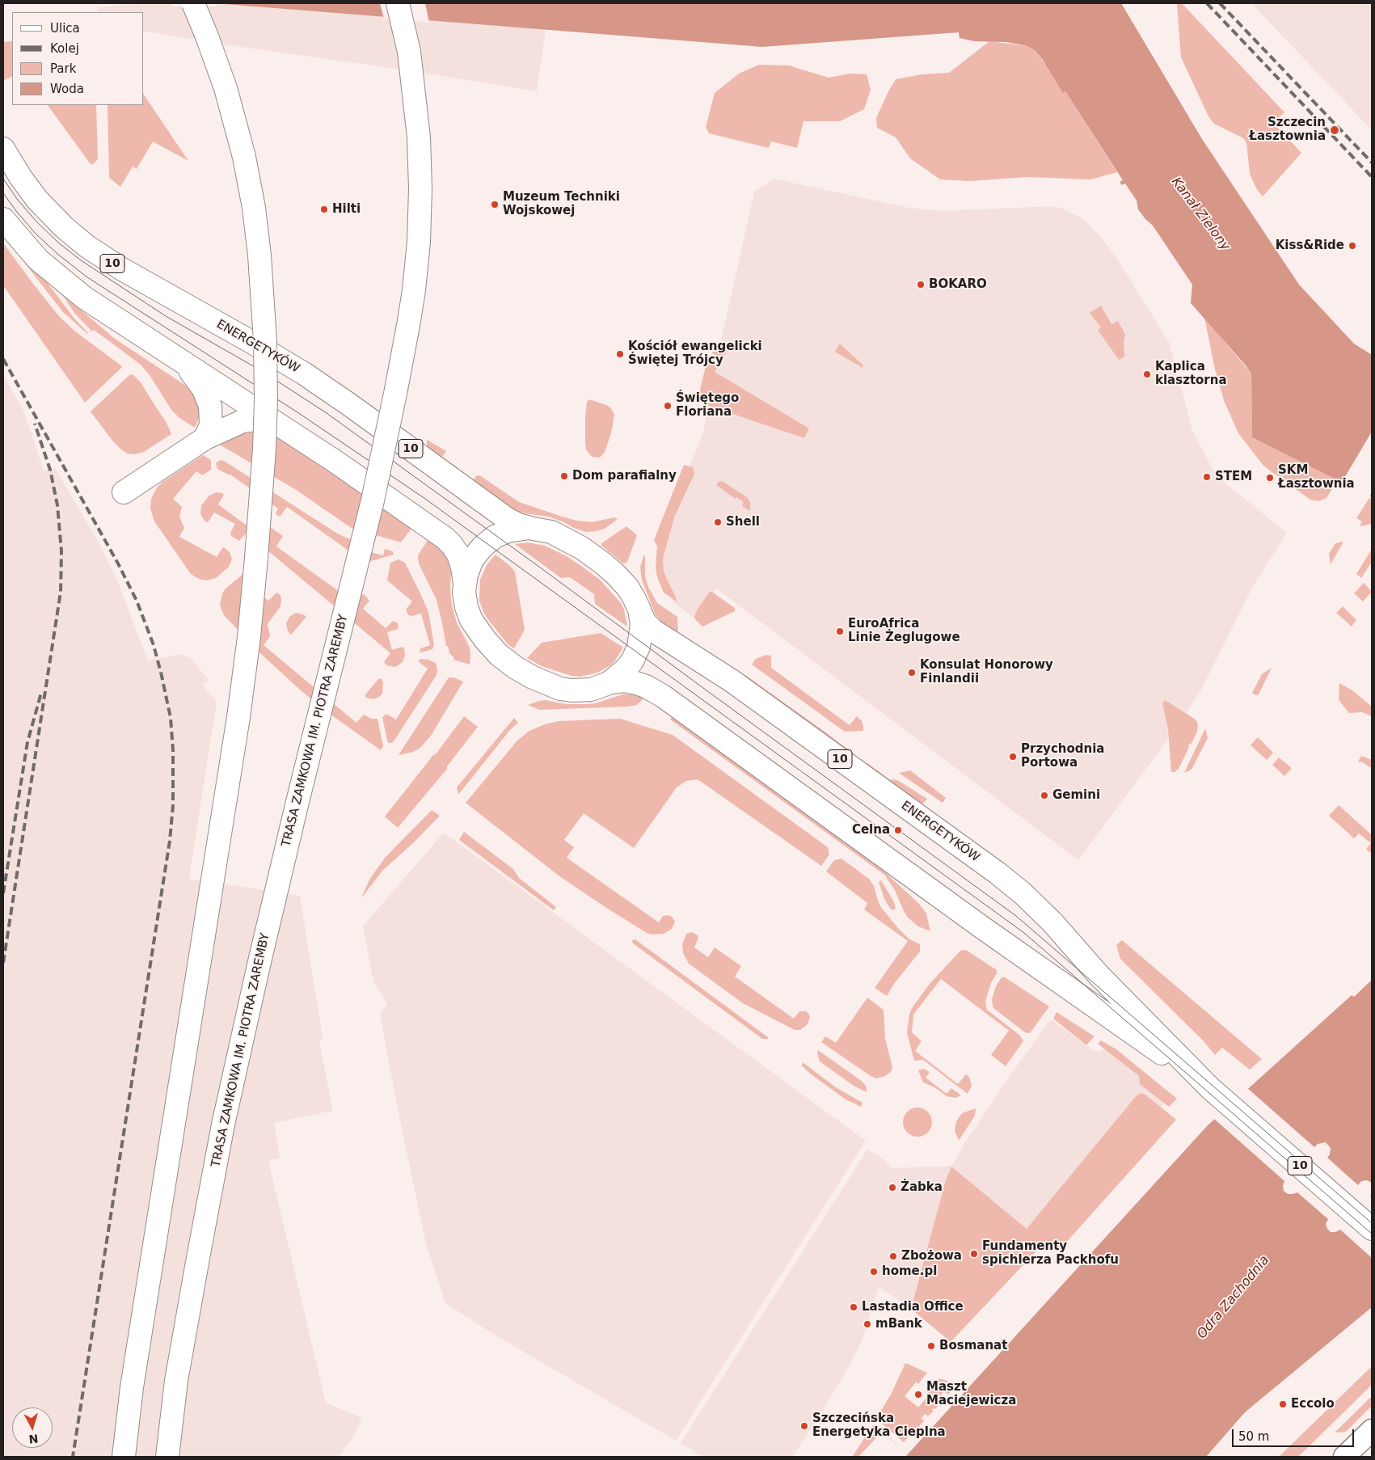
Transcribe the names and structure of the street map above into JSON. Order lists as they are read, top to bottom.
{
  "streets": {
    "main road": ["10", "ENERGETYKÓW", "TRASA ZAMKOWA IM. PIOTRA ZAREMBY"]
  },
  "water": ["Kanał Zielony", "Odra Zachodnia"],
  "places": [
    "Szczecin Łasztownia",
    "Muzeum Techniki Wojskowej",
    "Hilti",
    "Kiss&Ride",
    "BOKARO",
    "Kościół ewangelicki Świętej Trójcy",
    "Kaplica klasztorna",
    "Świętego Floriana",
    "Dom parafialny",
    "STEM",
    "SKM Łasztownia",
    "Shell",
    "EuroAfrica Linie Żeglugowe",
    "Konsulat Honorowy Finlandii",
    "Przychodnia Portowa",
    "Gemini",
    "Celna",
    "Żabka",
    "Fundamenty spichlerza Packhofu",
    "Zbożowa",
    "home.pl",
    "Lastadia Office",
    "mBank",
    "Bosmanat",
    "Maszt Maciejewicza",
    "Eccolo",
    "Szczecińska Energetyka Cieplna"
  ],
  "legend": [
    "Ulica",
    "Kolej",
    "Park",
    "Woda"
  ],
  "scale_bar": "50 m",
  "north": "bottom"
}
